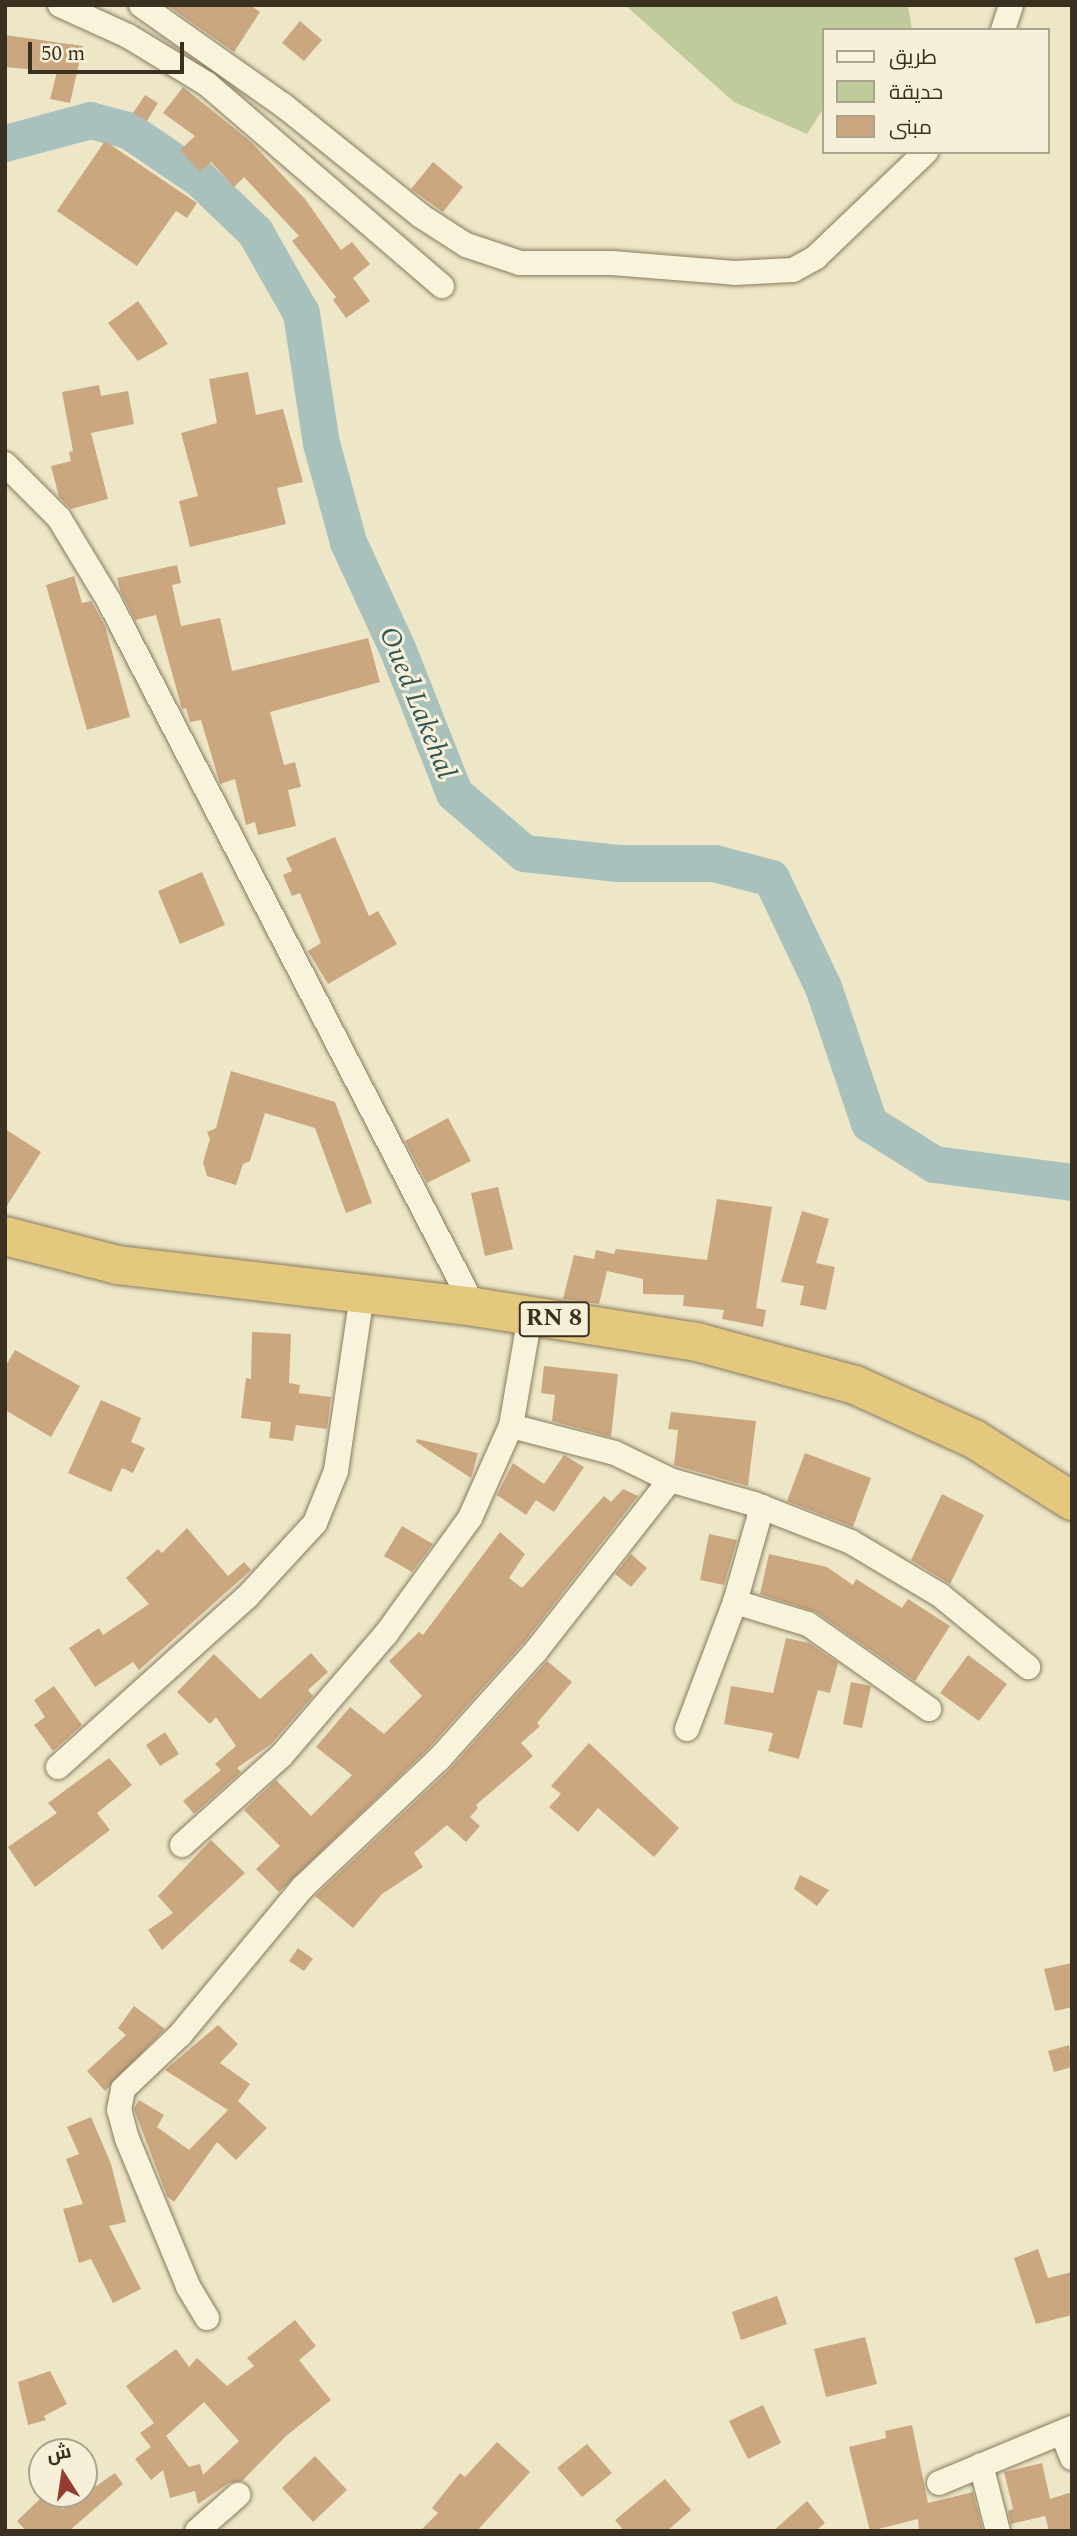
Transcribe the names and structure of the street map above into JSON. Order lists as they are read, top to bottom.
{
  "streets": {
    "highway": ["RN 8"]
  },
  "water": ["Oued Lakehal"],
  "legend": ["طريق", "حديقة", "مبنى"],
  "scale_bar": "50 m",
  "north": "top"
}
